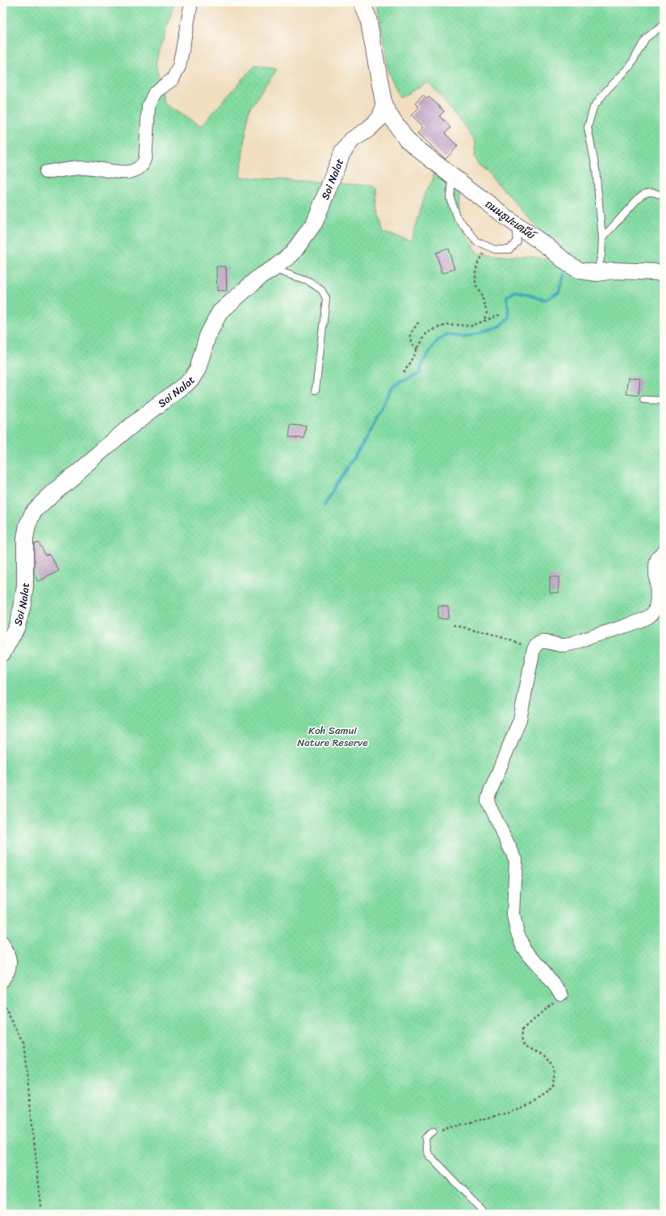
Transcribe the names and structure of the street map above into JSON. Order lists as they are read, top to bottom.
{
  "streets": {
    "street": ["Soi Nalat", "ถนนธูปะเตมีย์"]
  },
  "parks": ["Koh Samui Nature Reserve"]
}
